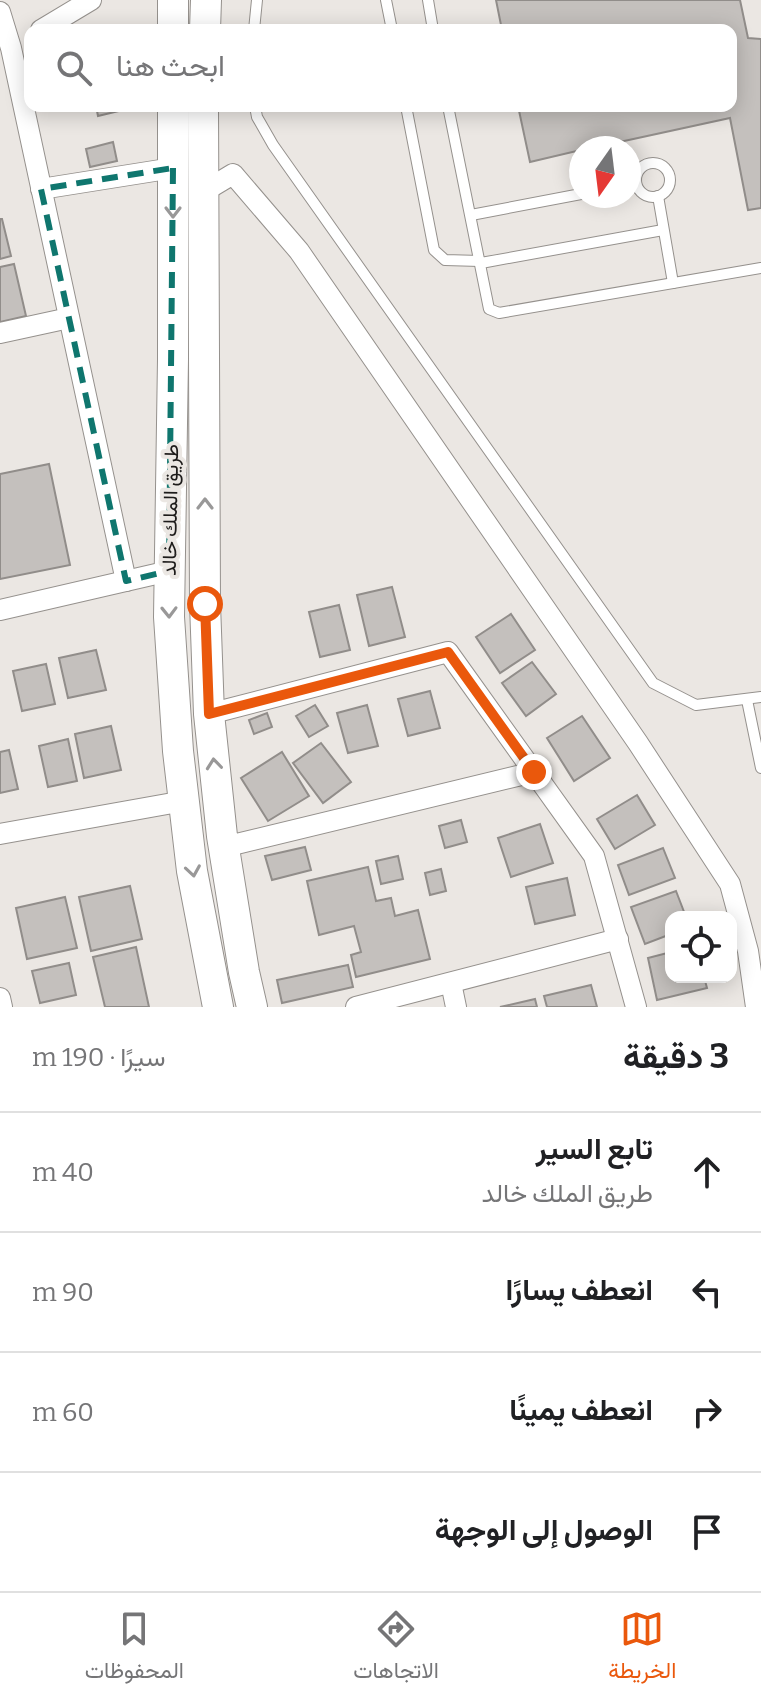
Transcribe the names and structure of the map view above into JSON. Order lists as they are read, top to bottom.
{
  "streets": {
    "main road": ["طريق الملك خالد"]
  },
  "north": "bottom",
  "page": {
    "search": "ابحث هنا",
    "heading": ["3 دقيقة", "سيرًا · 190 m"],
    "list": [
      ["تابع السير", "طريق الملك خالد", "40 m"],
      ["انعطف يسارًا", "90 m"],
      ["انعطف يمينًا", "60 m"],
      "الوصول إلى الوجهة"
    ],
    "nav": ["الخريطة", "الاتجاهات", "المحفوظات"]
  }
}
